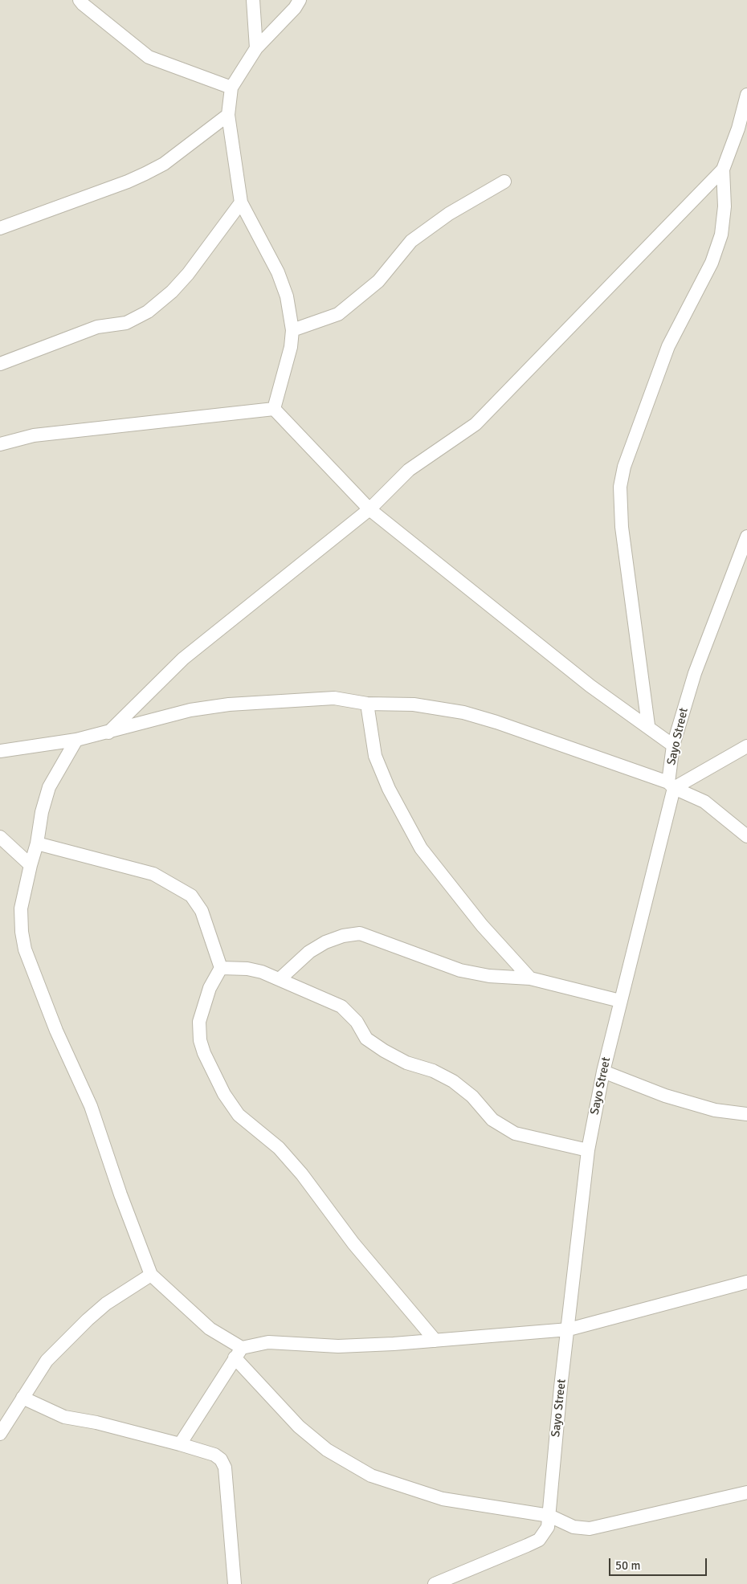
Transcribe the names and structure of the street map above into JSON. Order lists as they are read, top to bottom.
{
  "streets": {
    "street": ["Sayo Street"]
  },
  "scale_bar": "50 m"
}
